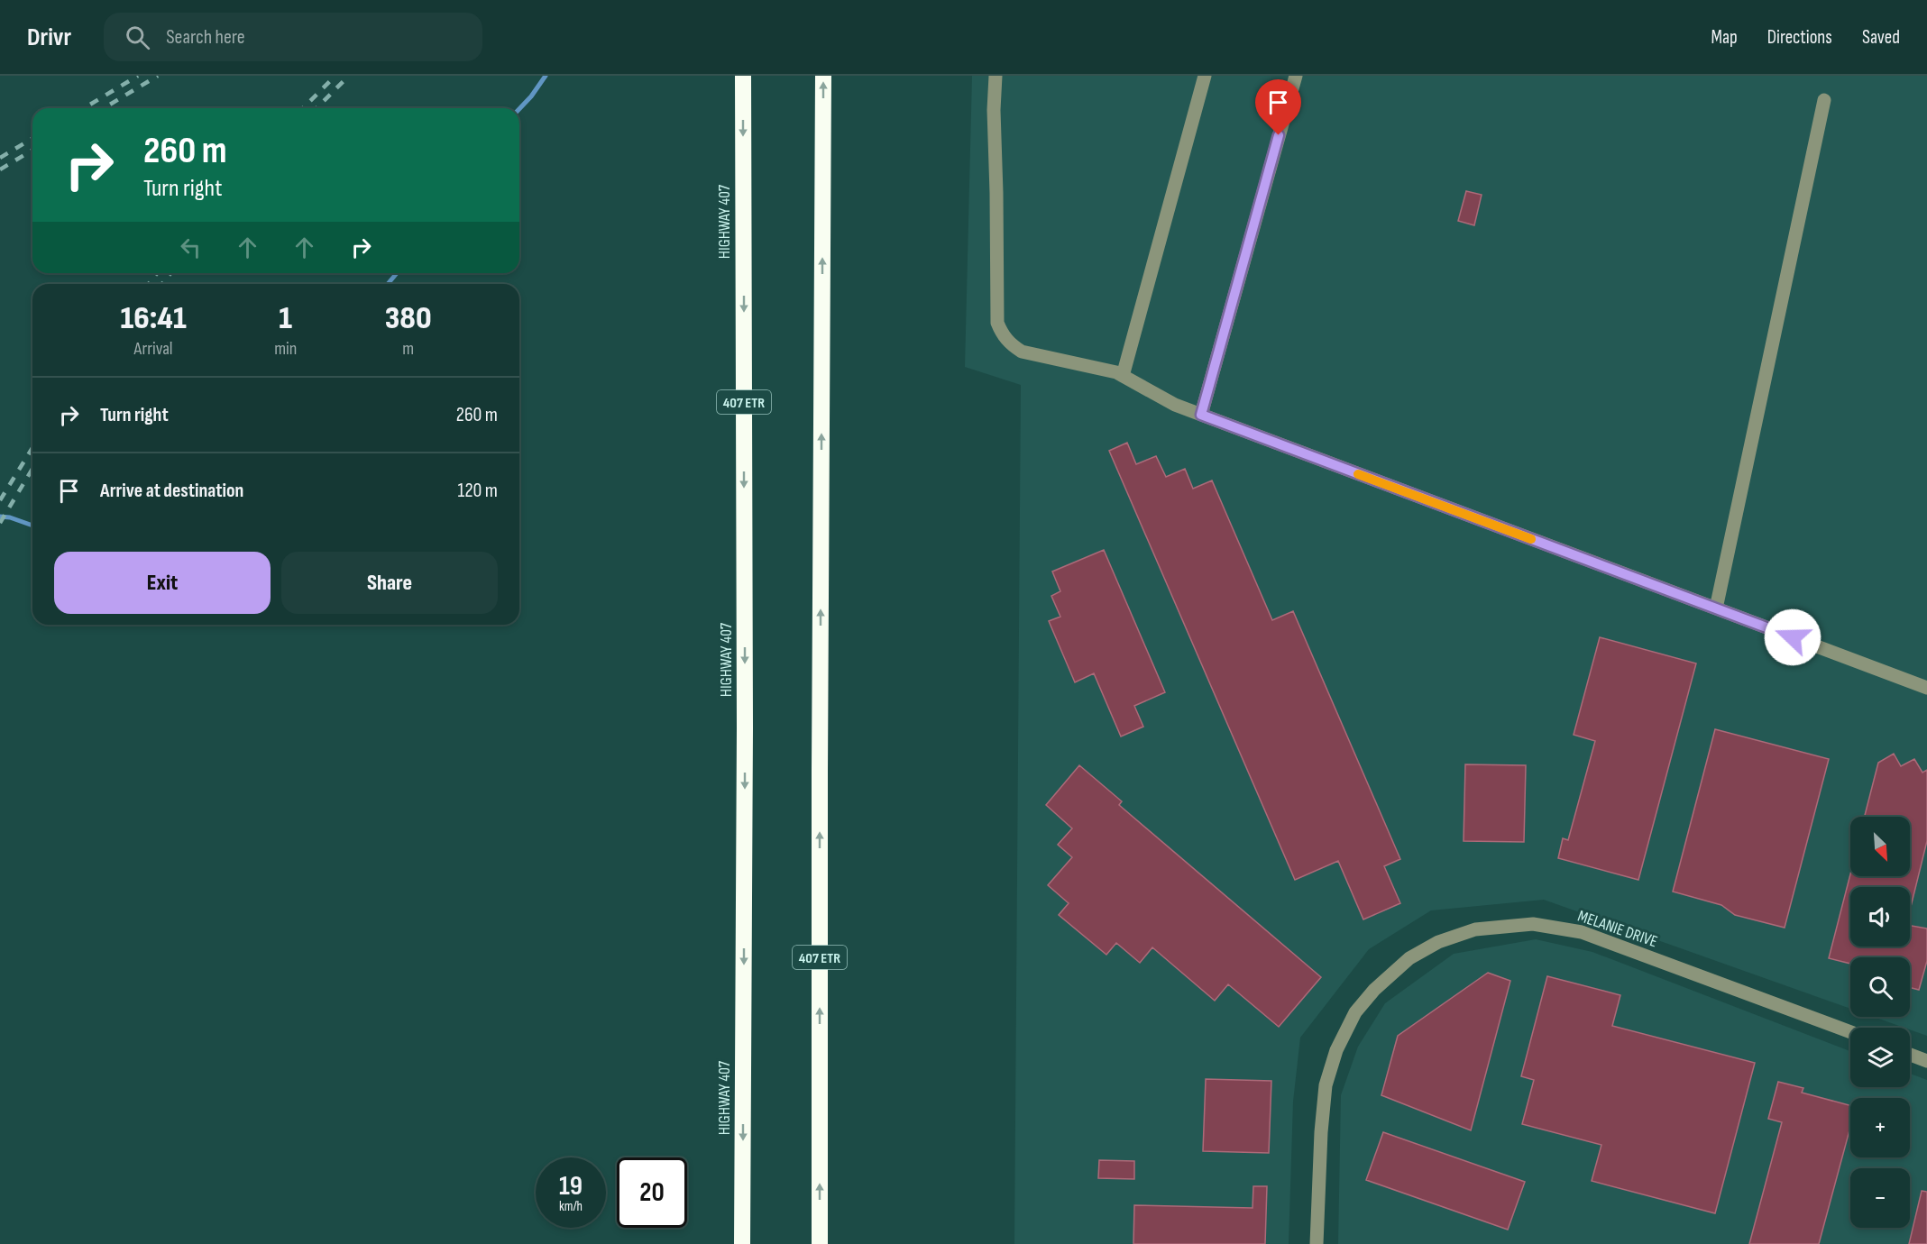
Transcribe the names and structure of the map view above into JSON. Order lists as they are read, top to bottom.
{
  "streets": {
    "highway": ["HIGHWAY 407", "407 ETR"],
    "street": ["MELANIE DRIVE"]
  },
  "north": "bottom right",
  "page": {
    "header": "Drivr",
    "search": "Search here",
    "nav": ["Map", "Directions", "Saved"],
    "turn": ["260 m", "Turn right"],
    "eta": [
      "16:41",
      "Arrival",
      "1",
      "min",
      "380",
      "m"
    ],
    "list": [
      {
        "name": "Turn right",
        "value": "260 m"
      },
      {
        "name": "Arrive at destination",
        "value": "120 m"
      }
    ],
    "buttons": ["Exit", "Share"],
    "map_buttons": ["+", "−"],
    "speed": "19 km/h",
    "limit": "20"
  }
}
